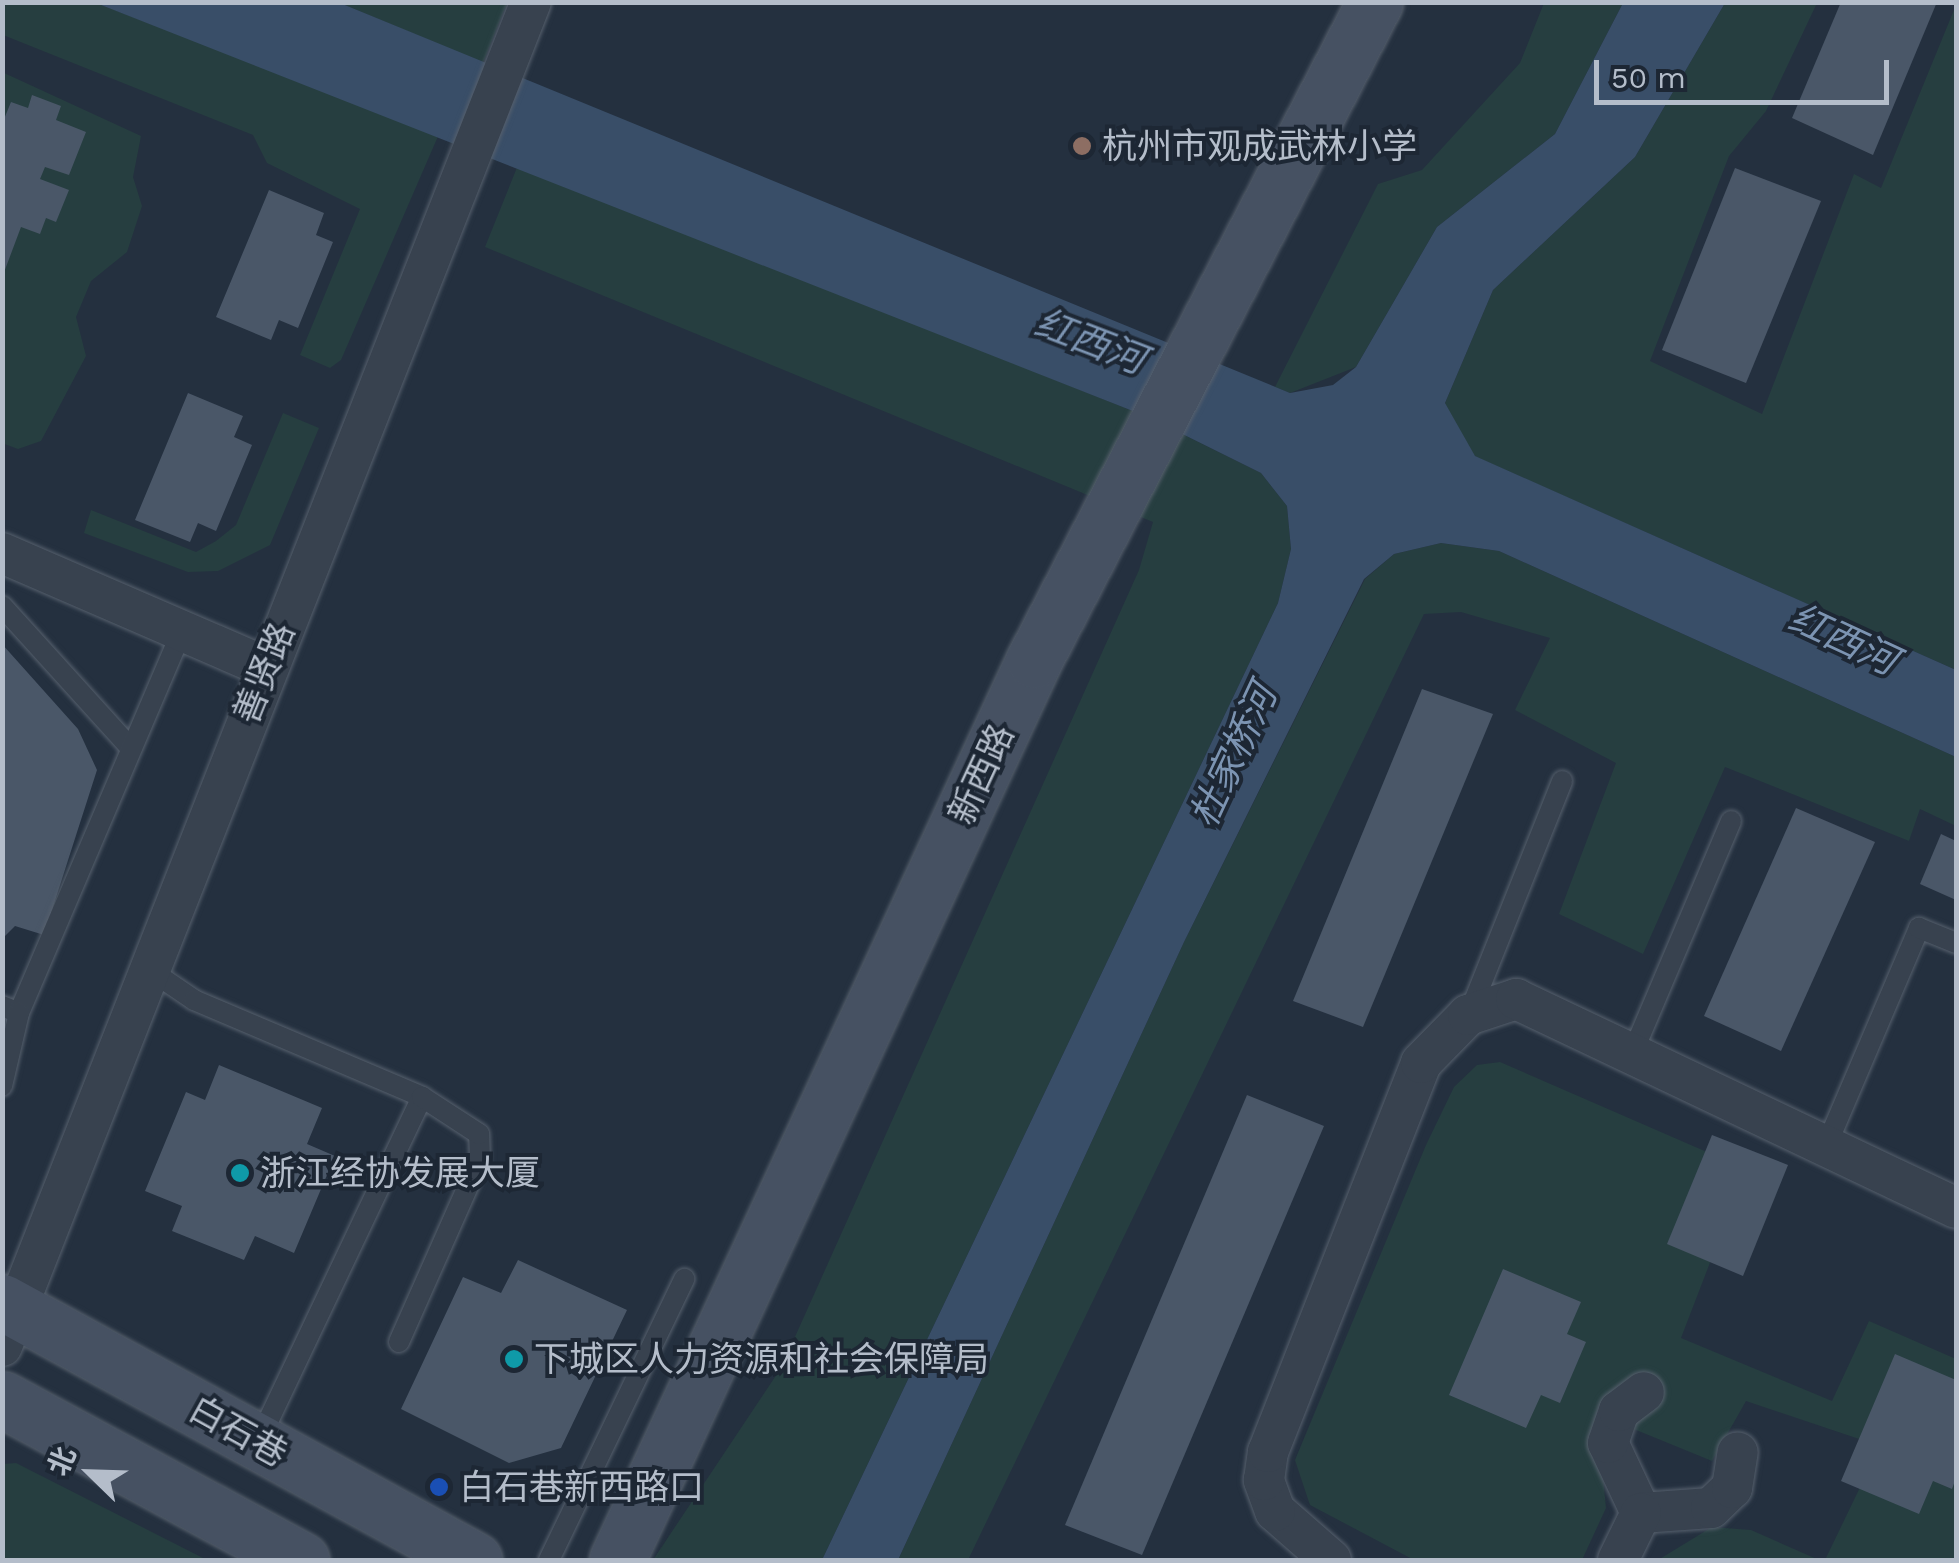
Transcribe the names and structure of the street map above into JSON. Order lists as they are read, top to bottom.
{
  "streets": {
    "street": ["善贤路", "新西路", "白石巷"]
  },
  "crossings": [
    ["善贤路", "白石巷"]
  ],
  "water": ["红西河", "杜家桥河"],
  "places": [
    "杭州市观成武林小学",
    "浙江经协发展大厦",
    "下城区人力资源和社会保障局",
    "白石巷新西路口"
  ],
  "scale_bar": "50 m",
  "north": "top left"
}
